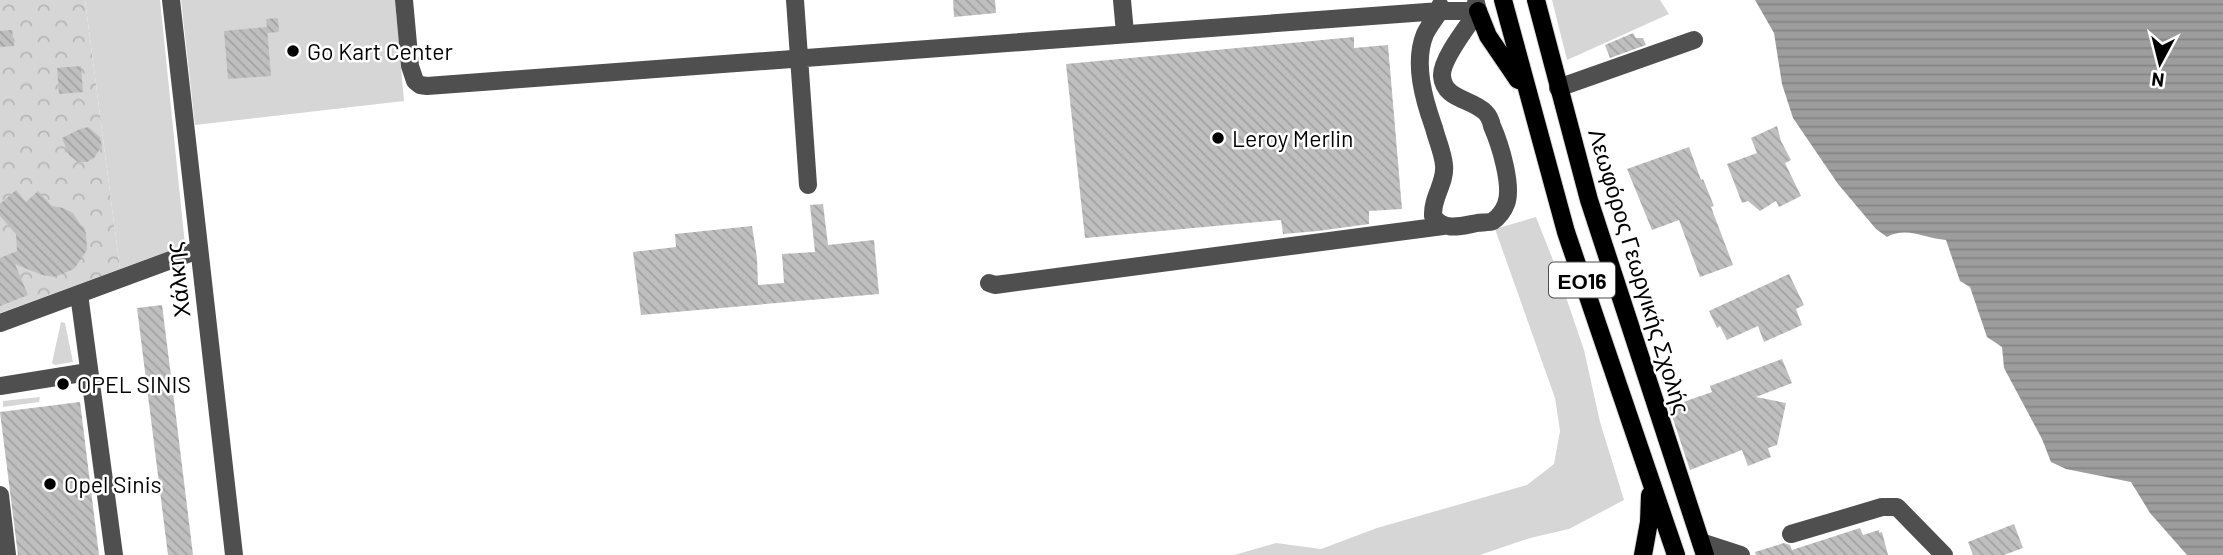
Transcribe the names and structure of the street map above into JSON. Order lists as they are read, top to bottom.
{
  "streets": {
    "main road": ["Λεωφόρος Γεωργικής Σχολής", "ΕΟ16"],
    "street": ["Χάλκης"]
  },
  "places": [
    "Go Kart Center",
    "Leroy Merlin",
    "OPEL SINIS",
    "Opel Sinis"
  ],
  "north": "bottom"
}
